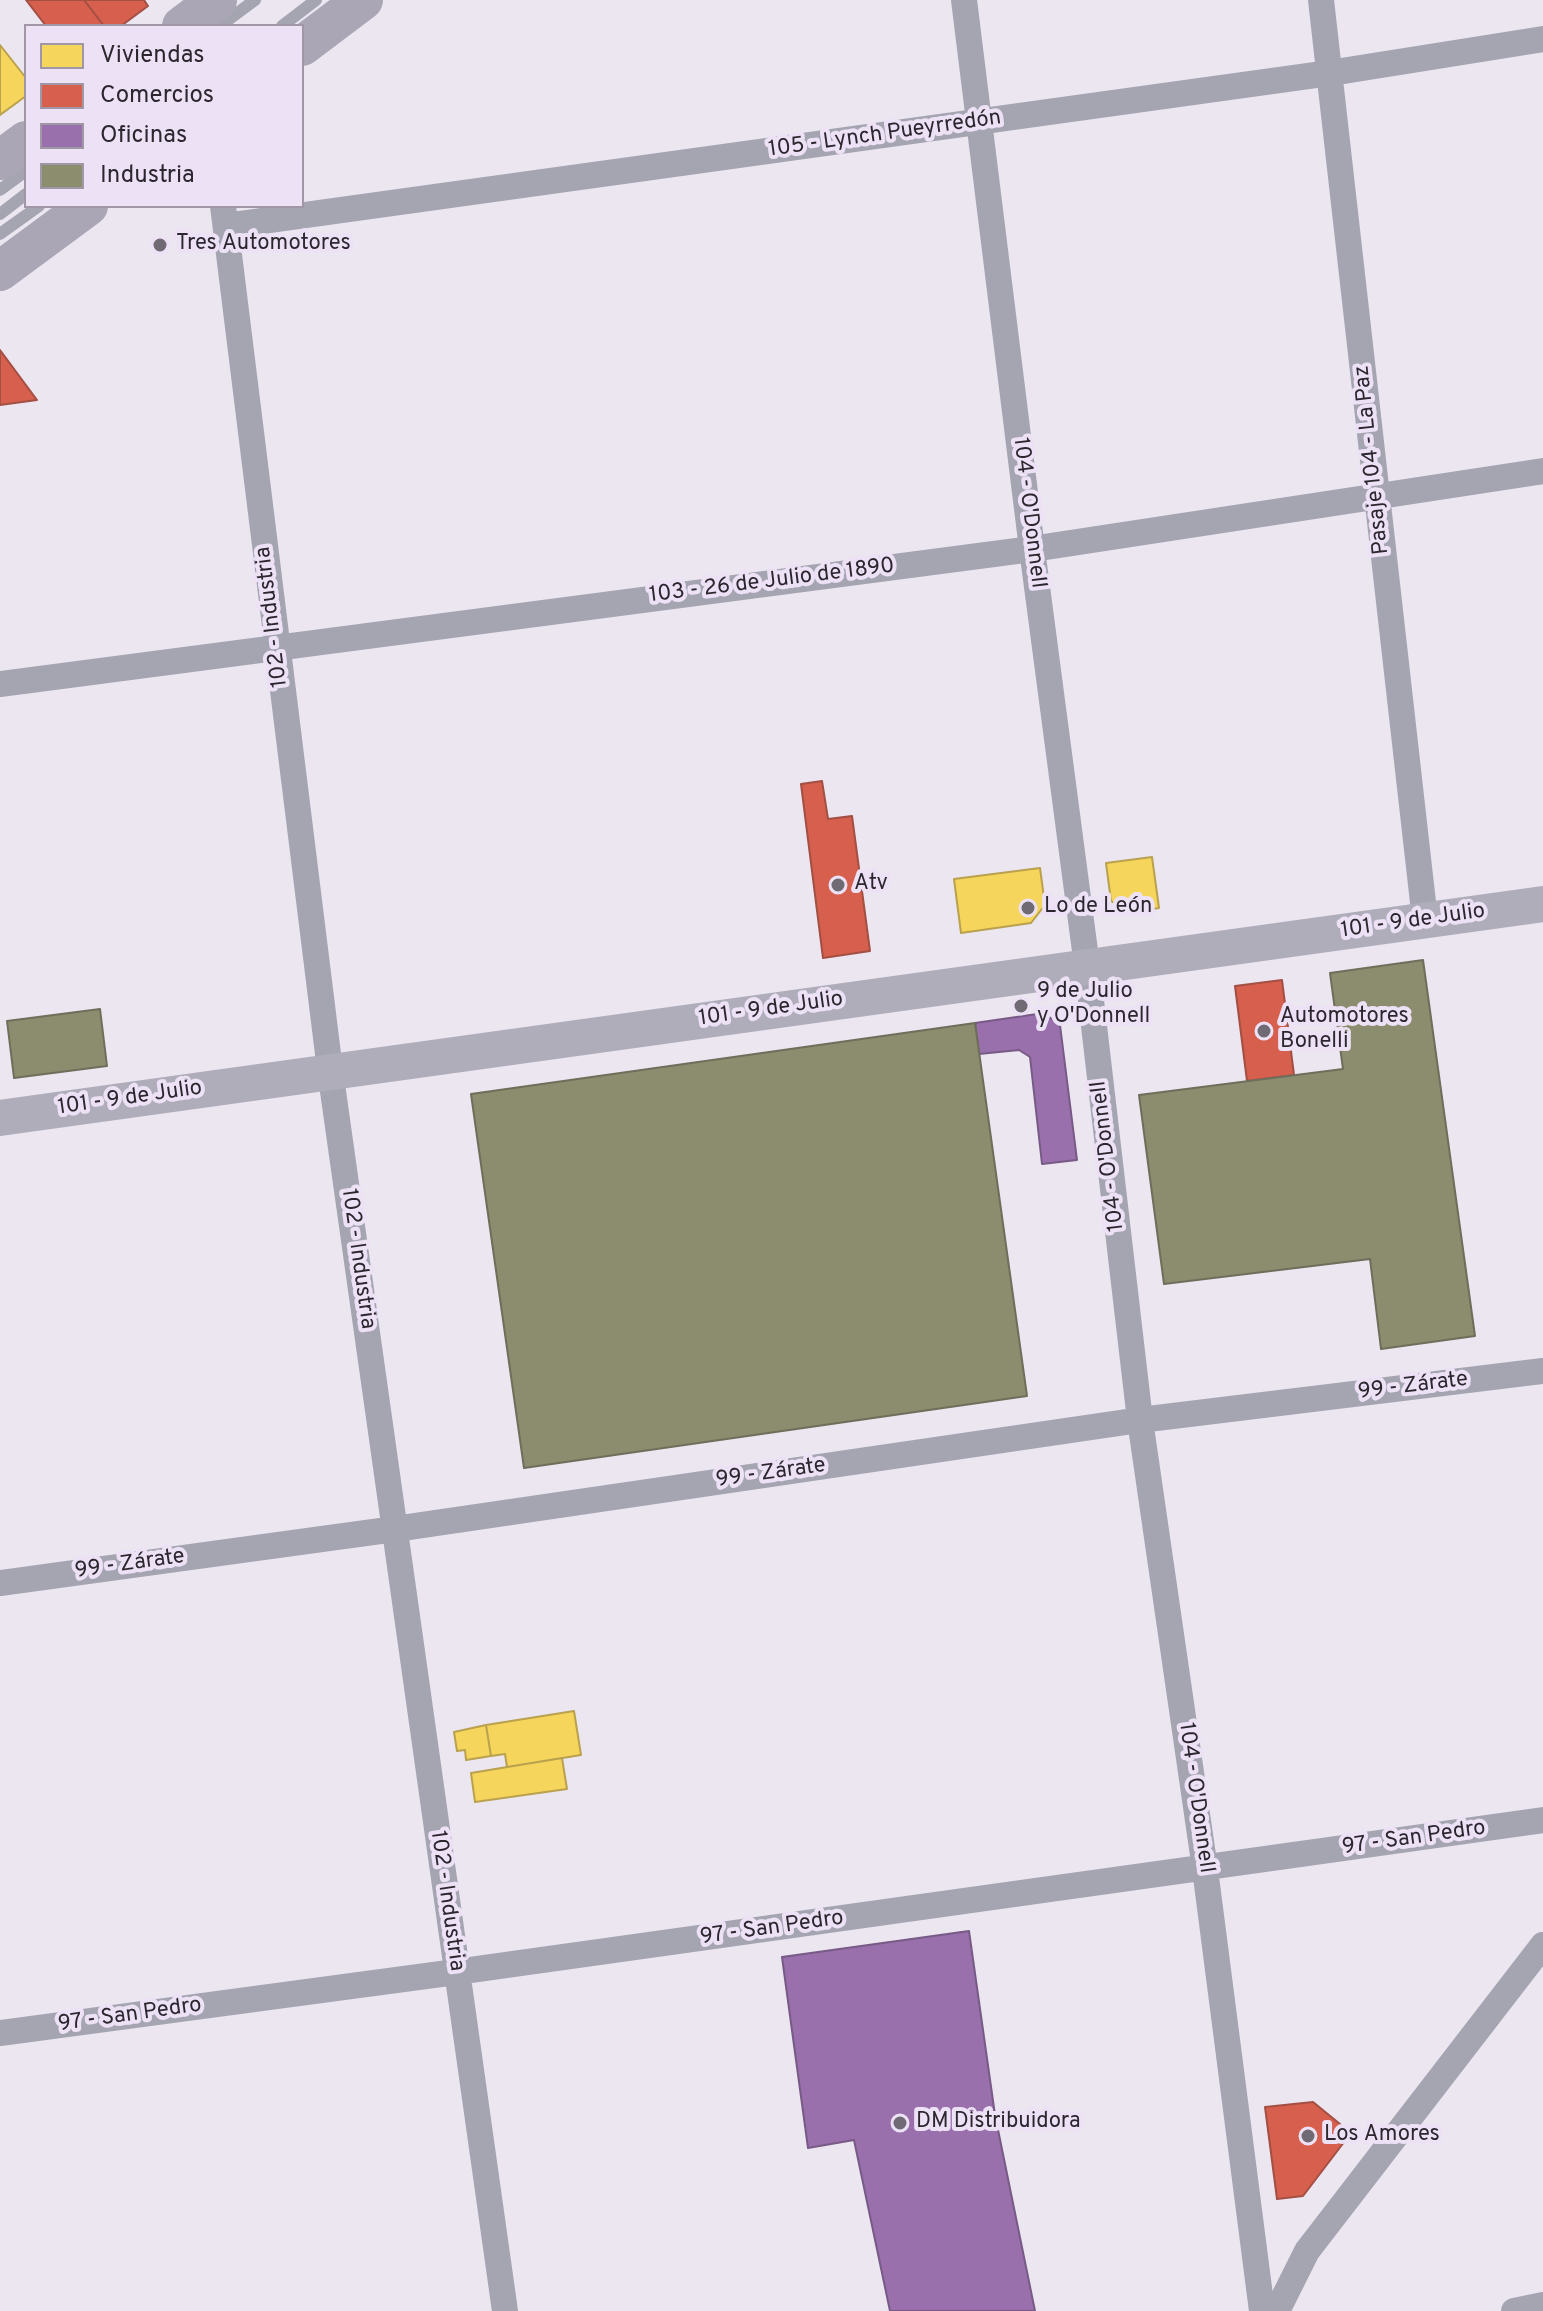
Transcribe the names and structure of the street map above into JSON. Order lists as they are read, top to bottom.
{
  "streets": {
    "street": [
      "105 - Lynch Pueyrredón",
      "Pasaje 104 - La Paz",
      "104 - O'Donnell",
      "103 - 26 de Julio de 1890",
      "102 - Industria",
      "101 - 9 de Julio",
      "99 - Zárate",
      "97 - San Pedro"
    ]
  },
  "crossings": [
    ["105 - Lynch Pueyrredón", "Pasaje 104 - La Paz"],
    ["105 - Lynch Pueyrredón", "104 - O'Donnell"],
    ["105 - Lynch Pueyrredón", "102 - Industria"],
    ["Pasaje 104 - La Paz", "103 - 26 de Julio de 1890"],
    ["Pasaje 104 - La Paz", "101 - 9 de Julio"],
    ["104 - O'Donnell", "103 - 26 de Julio de 1890"],
    ["104 - O'Donnell", "101 - 9 de Julio"],
    ["104 - O'Donnell", "99 - Zárate"],
    ["104 - O'Donnell", "97 - San Pedro"],
    ["103 - 26 de Julio de 1890", "102 - Industria"],
    ["102 - Industria", "101 - 9 de Julio"],
    ["102 - Industria", "99 - Zárate"],
    ["102 - Industria", "97 - San Pedro"]
  ],
  "places": [
    "Tres Automotores",
    "Atv",
    "Lo de León",
    "9 de Julio y O'Donnell",
    "Automotores Bonelli",
    "DM Distribuidora",
    "Los Amores"
  ],
  "legend": [
    "Viviendas",
    "Comercios",
    "Oficinas",
    "Industria"
  ]
}
